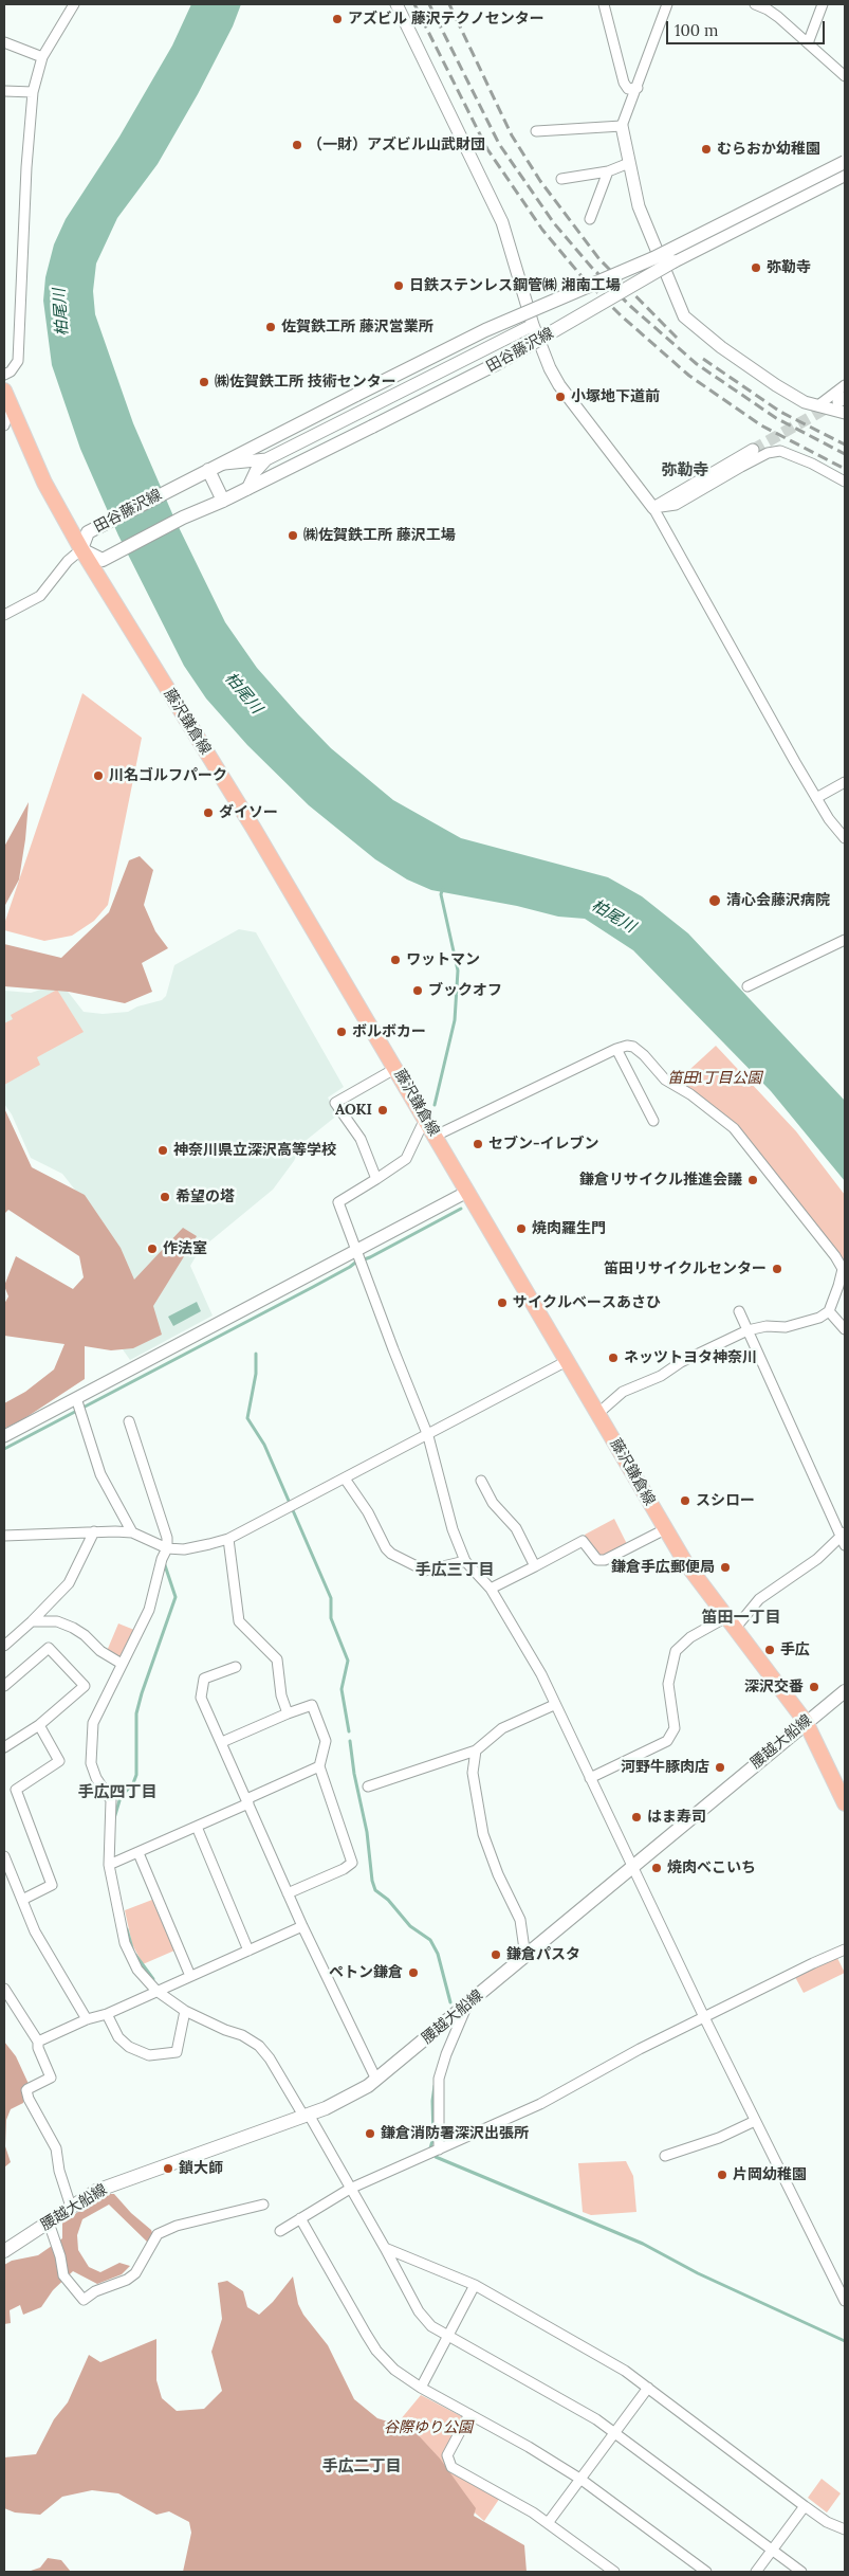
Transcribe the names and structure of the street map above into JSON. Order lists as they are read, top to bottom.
{
  "streets": {
    "main road": ["田谷藤沢線", "藤沢鎌倉線", "腰越大船線"]
  },
  "crossings": [
    ["田谷藤沢線", "藤沢鎌倉線"],
    ["藤沢鎌倉線", "腰越大船線"]
  ],
  "districts": [
    "弥勒寺",
    "手広三丁目",
    "笛田一丁目",
    "手広四丁目",
    "手広二丁目"
  ],
  "water": ["柏尾川"],
  "parks": ["笛田1丁目公園", "谷際ゆり公園"],
  "places": [
    "アズビル 藤沢テクノセンター",
    "（一財）アズビル山武財団",
    "むらおか幼稚園",
    "弥勒寺",
    "日鉄ステンレス鋼管㈱ 湘南工場",
    "佐賀鉄工所 藤沢営業所",
    "㈱佐賀鉄工所 技術センター",
    "小塚地下道前",
    "㈱佐賀鉄工所 藤沢工場",
    "川名ゴルフパーク",
    "ダイソー",
    "清心会藤沢病院",
    "ワットマン",
    "ブックオフ",
    "ボルボカー",
    "AOKI",
    "セブン-イレブン",
    "神奈川県立深沢高等学校",
    "鎌倉リサイクル推進会議",
    "希望の塔",
    "焼肉羅生門",
    "作法室",
    "笛田リサイクルセンター",
    "サイクルベースあさひ",
    "ネッツトヨタ神奈川",
    "スシロー",
    "鎌倉手広郵便局",
    "手広",
    "深沢交番",
    "河野牛豚肉店",
    "はま寿司",
    "焼肉べこいち",
    "鎌倉パスタ",
    "ペトン鎌倉",
    "鎌倉消防署深沢出張所",
    "鎖大師",
    "片岡幼稚園"
  ],
  "scale_bar": "100 m"
}
